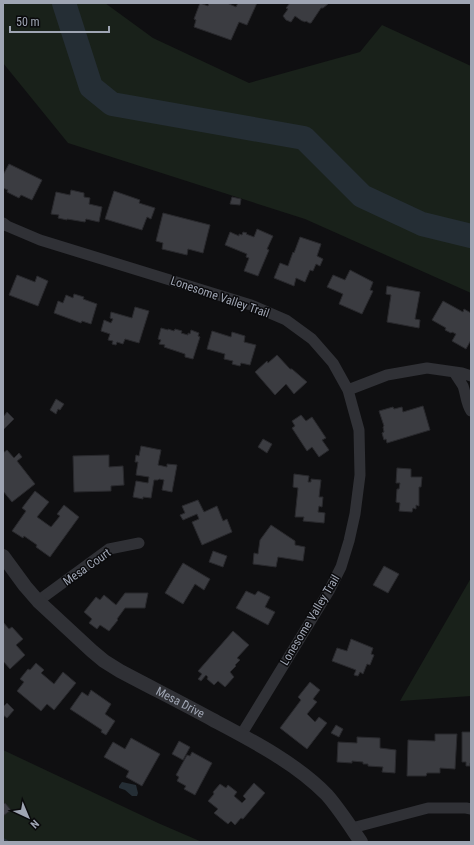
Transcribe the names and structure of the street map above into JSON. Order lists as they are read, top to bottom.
{
  "streets": {
    "street": ["Lonesome Valley Trail", "Mesa Court", "Mesa Drive"]
  },
  "crossings": [
    ["Lonesome Valley Trail", "Mesa Drive"],
    ["Mesa Court", "Mesa Drive"]
  ],
  "scale_bar": "50 m",
  "north": "bottom right"
}
